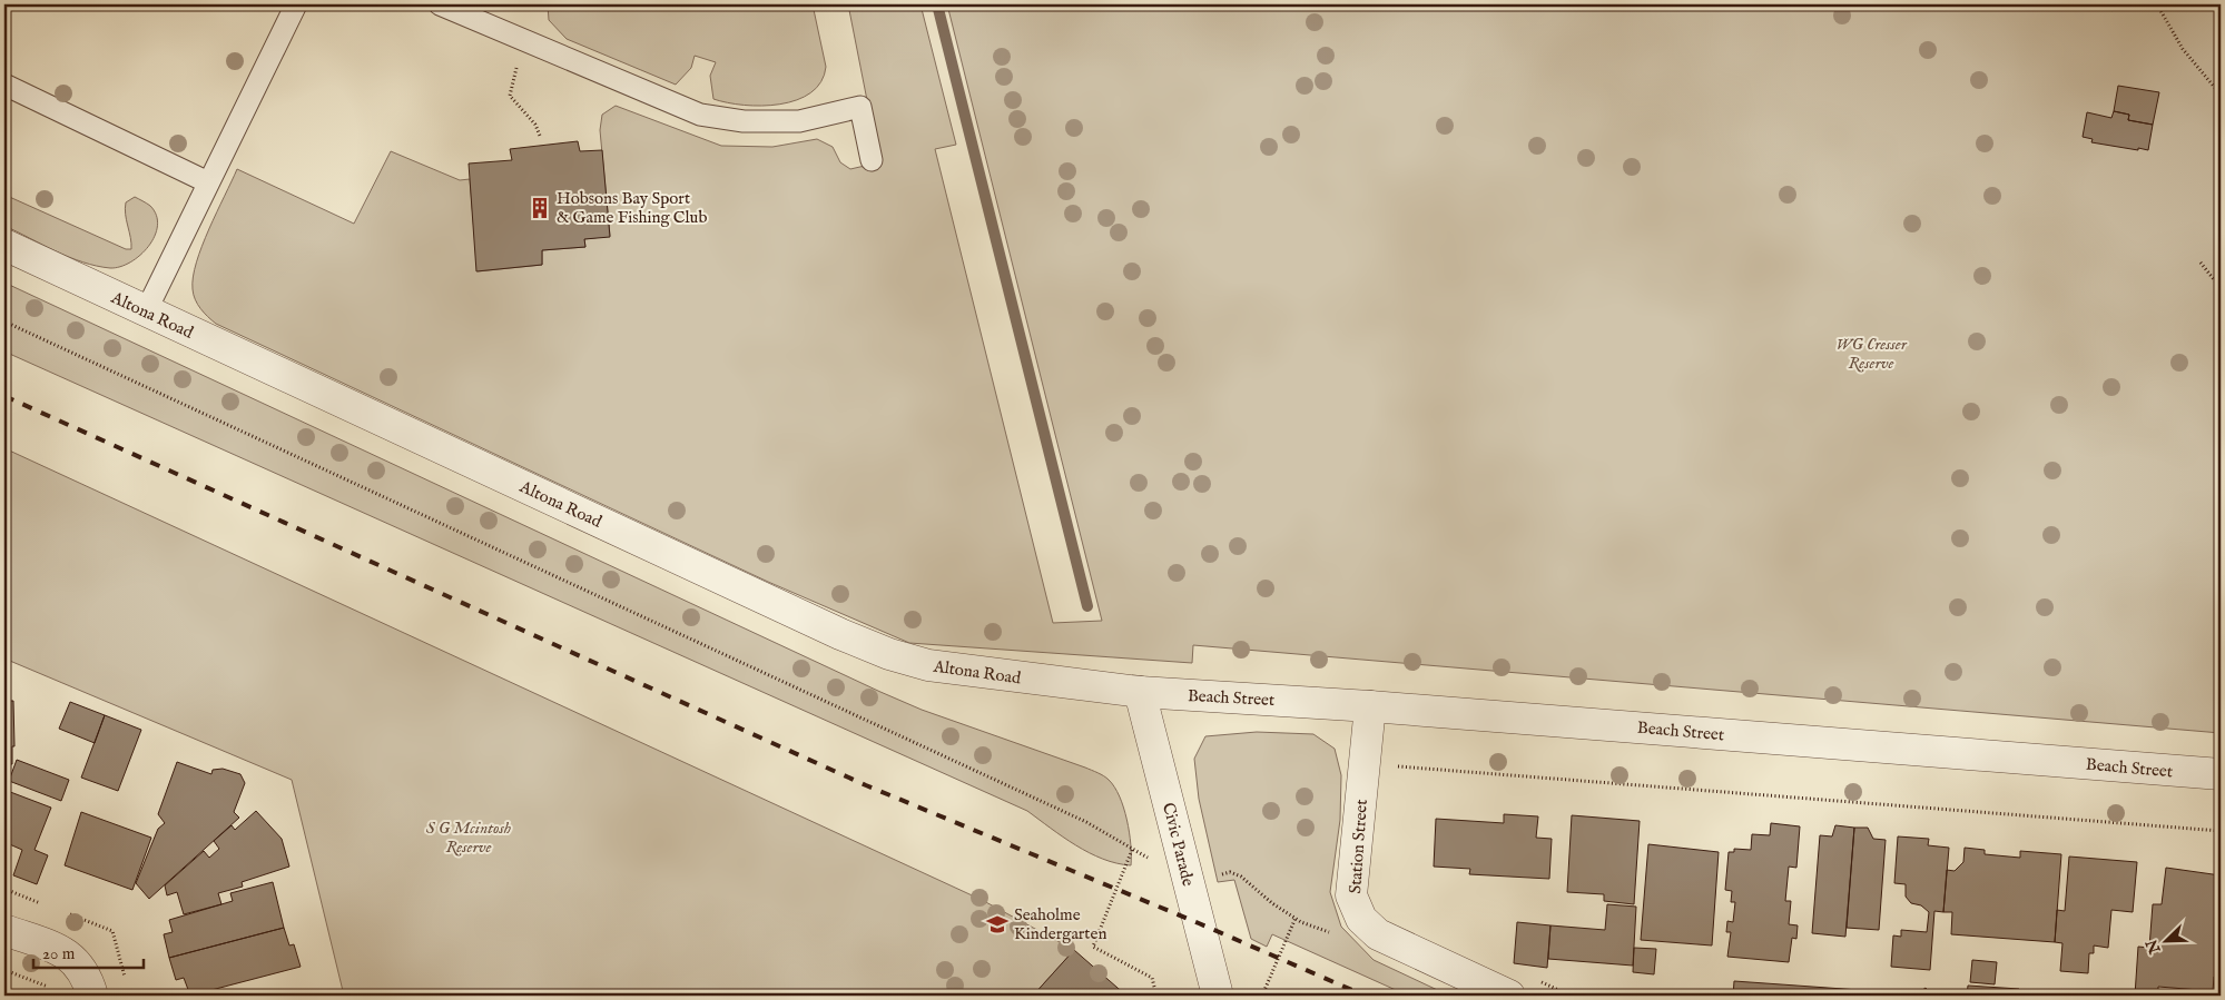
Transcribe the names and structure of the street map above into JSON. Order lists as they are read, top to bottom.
{
  "streets": {
    "street": [
      "Altona Road",
      "Beach Street",
      "Civic Parade",
      "Station Street"
    ]
  },
  "crossings": [
    ["Altona Road", "Beach Street"],
    ["Altona Road", "Civic Parade"],
    ["Beach Street", "Civic Parade"],
    ["Beach Street", "Station Street"]
  ],
  "parks": ["WG Cresser Reserve", "S G Mcintosh Reserve"],
  "places": {
    "building": ["Hobsons Bay Sport & Game Fishing Club"],
    "school or university": ["Seaholme Kindergarten"]
  },
  "scale_bar": "20 m",
  "north": "bottom left"
}
